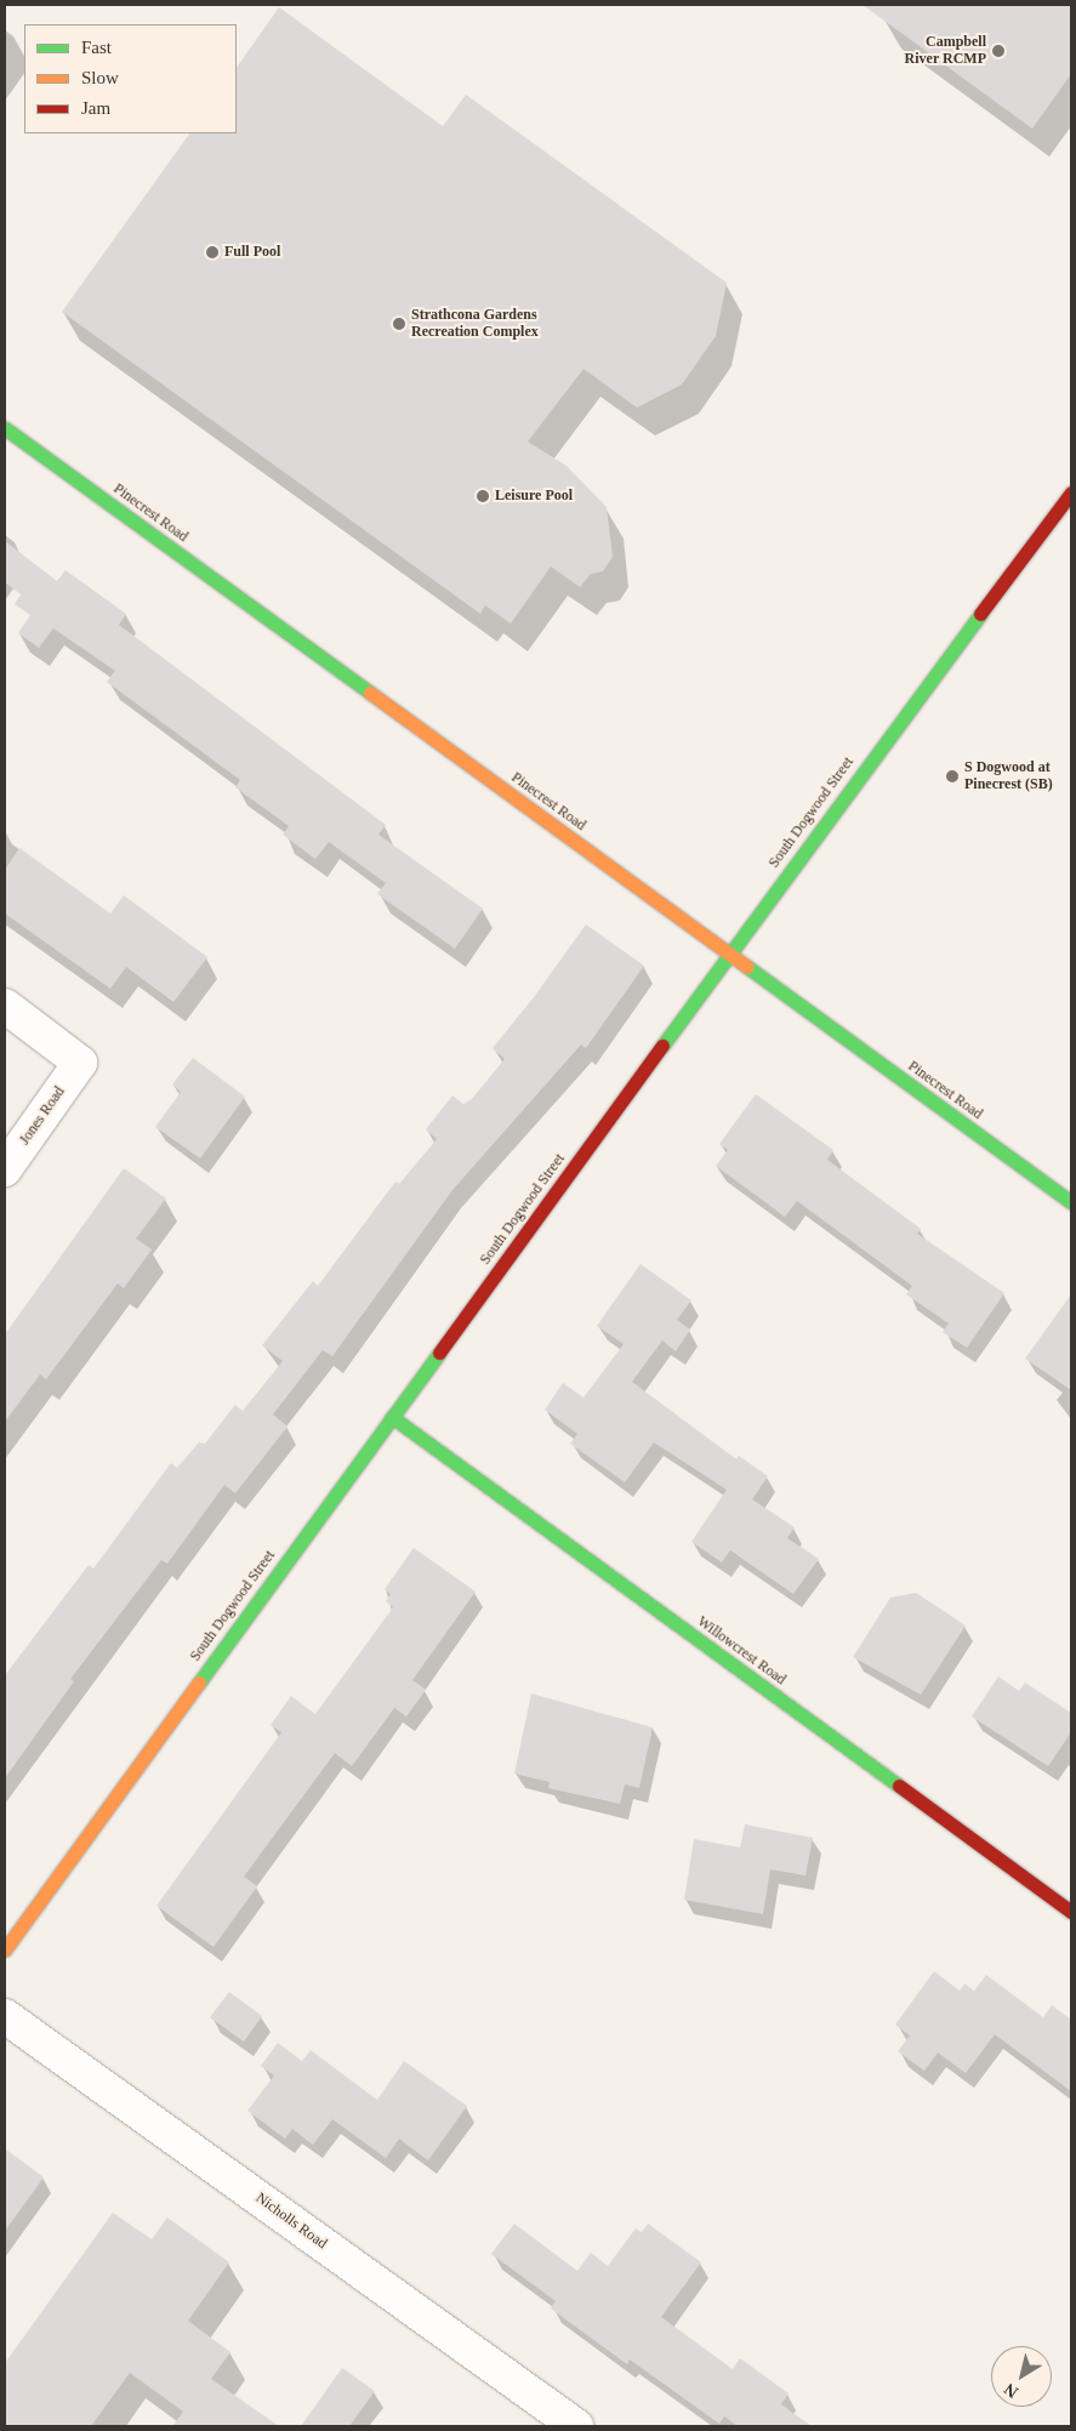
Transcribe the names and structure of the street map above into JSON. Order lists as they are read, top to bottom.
{
  "streets": {
    "street": [
      "Pinecrest Road",
      "South Dogwood Street",
      "Jones Road",
      "Willowcrest Road",
      "Nicholls Road"
    ]
  },
  "crossings": [
    ["Pinecrest Road", "South Dogwood Street"],
    ["South Dogwood Street", "Willowcrest Road"]
  ],
  "places": [
    "Campbell River RCMP",
    "Full Pool",
    "Strathcona Gardens Recreation Complex",
    "Leisure Pool",
    "S Dogwood at Pinecrest (SB)"
  ],
  "legend": ["Fast", "Slow", "Jam"],
  "north": "bottom left"
}
